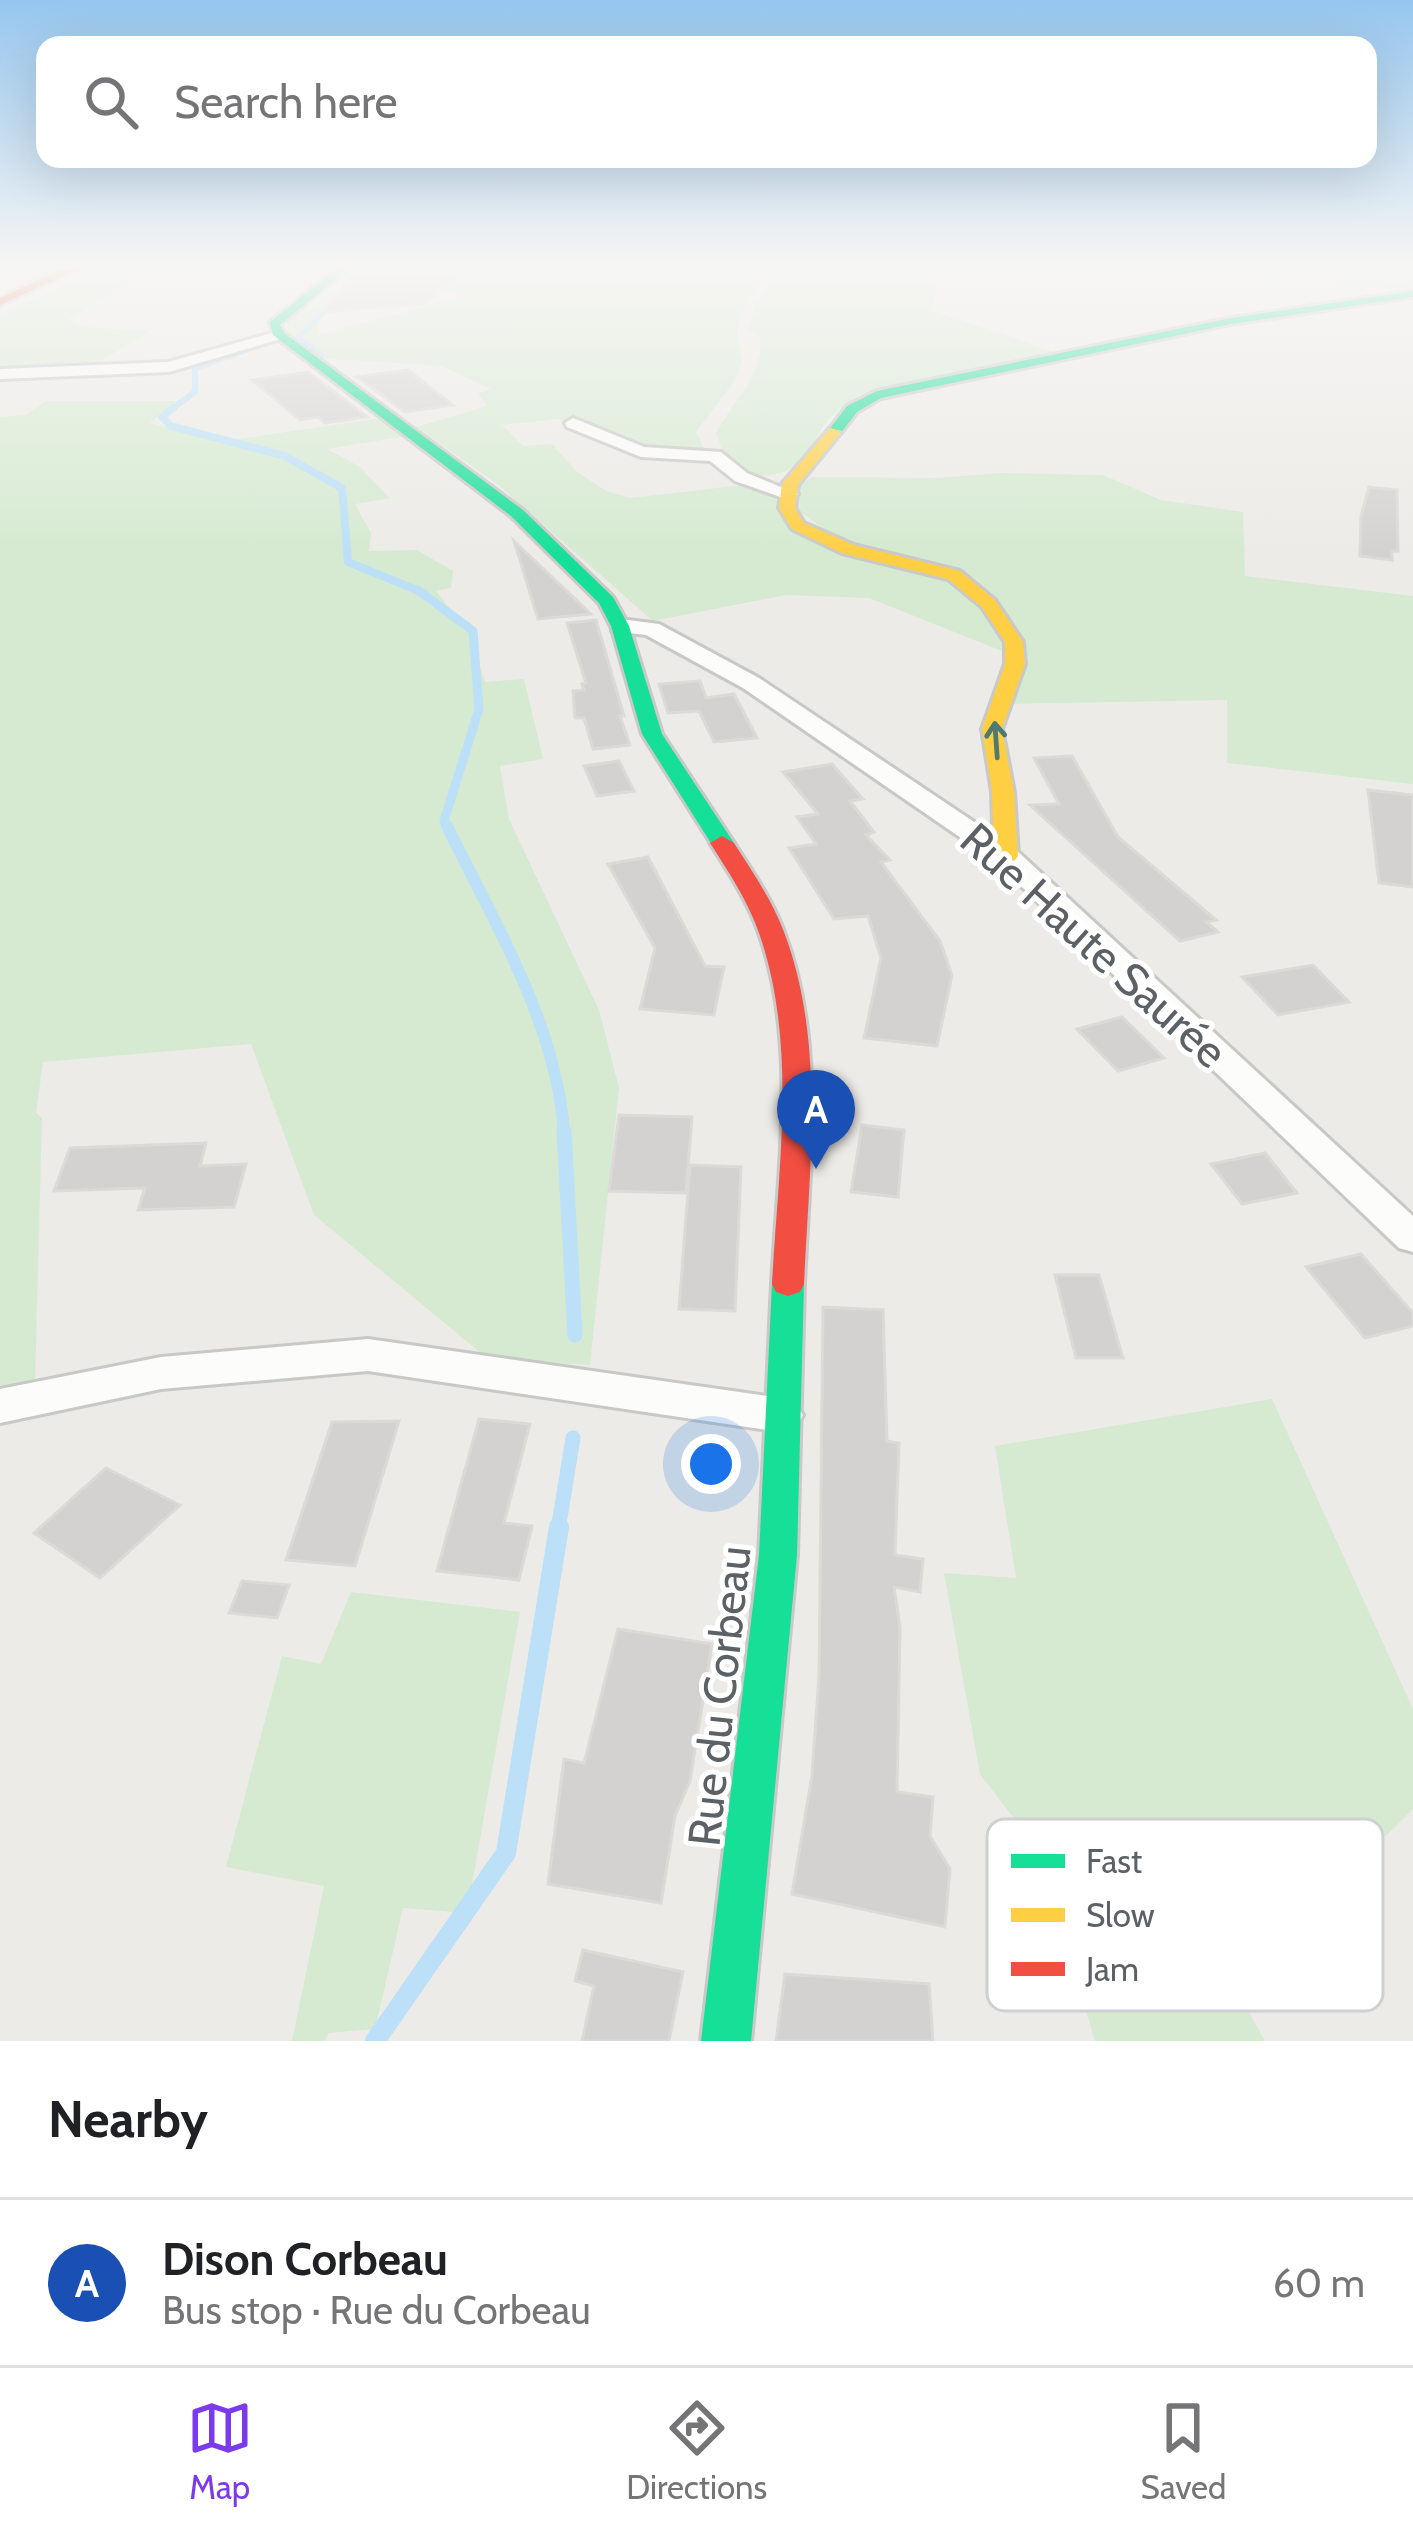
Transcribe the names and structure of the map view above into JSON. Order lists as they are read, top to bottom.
{
  "streets": {
    "main road": ["Rue du Corbeau"],
    "street": ["Rue Haute Saurée"]
  },
  "crossings": [
    ["Rue Haute Saurée", "Rue du Corbeau"]
  ],
  "legend": ["Fast", "Slow", "Jam"],
  "page": {
    "search": "Search here",
    "pins": "A",
    "heading": "Nearby",
    "list": [
      {
        "mark": "A",
        "name": "Dison Corbeau",
        "note": "Bus stop · Rue du Corbeau",
        "value": "60 m"
      }
    ],
    "nav": ["Map", "Directions", "Saved"]
  }
}
